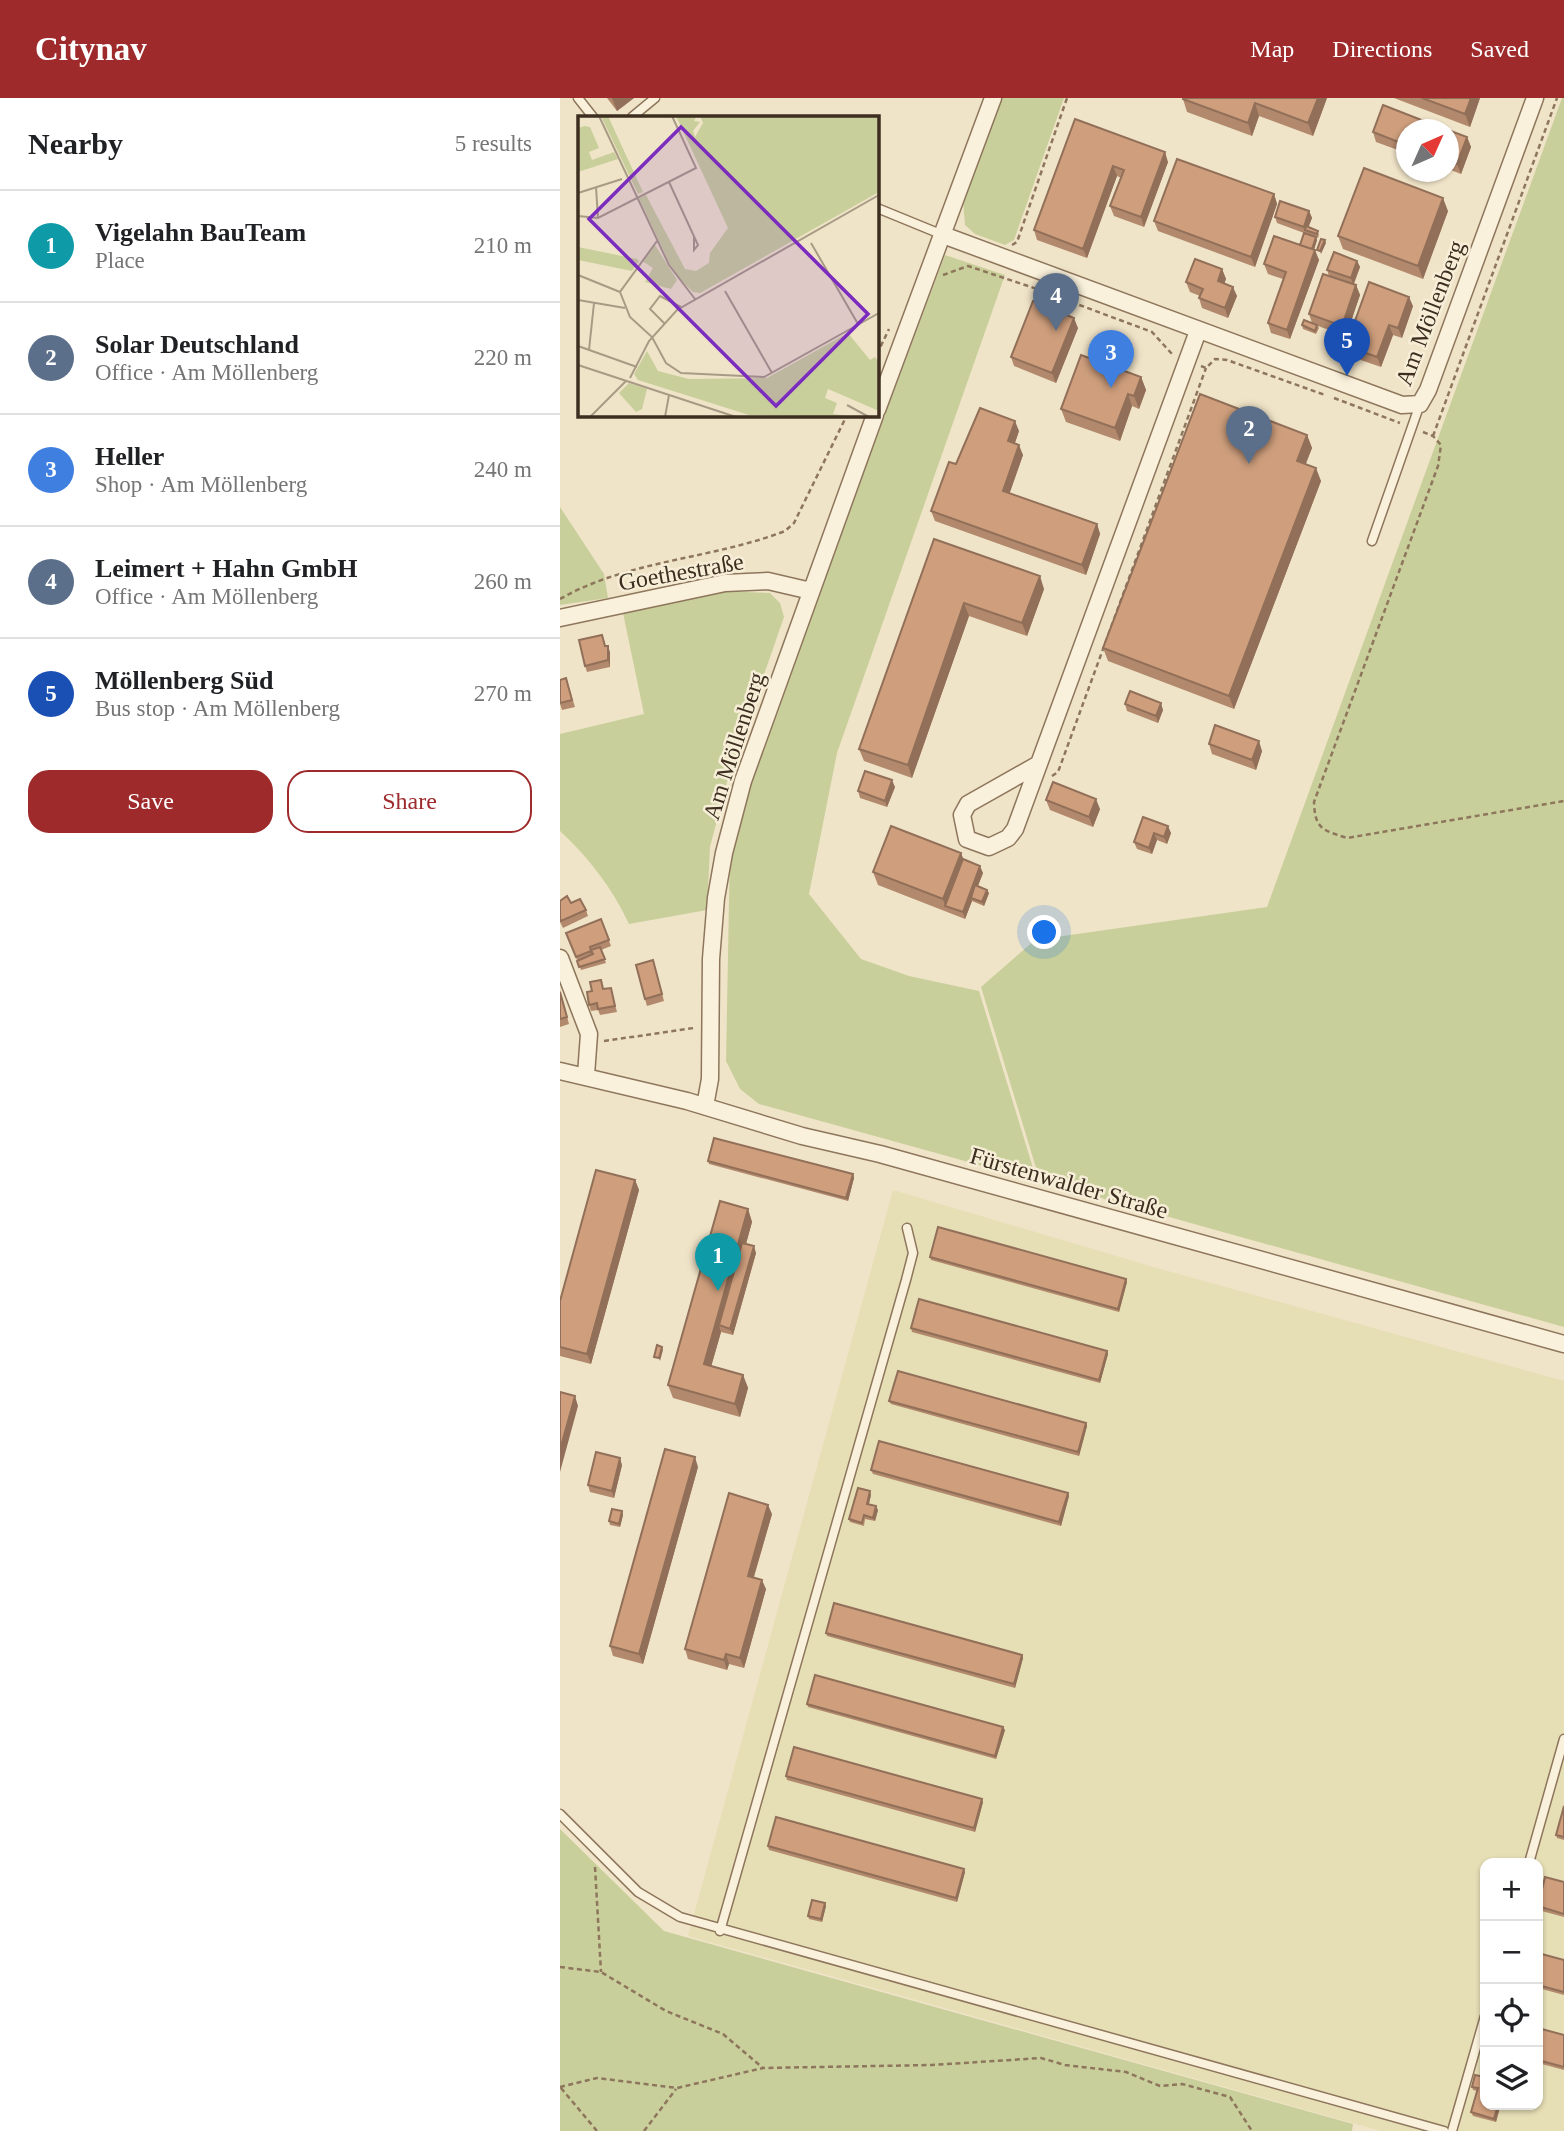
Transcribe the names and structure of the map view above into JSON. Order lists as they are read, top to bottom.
{
  "streets": {
    "street": ["Am Möllenberg", "Goethestraße", "Fürstenwalder Straße"]
  },
  "crossings": [
    ["Am Möllenberg", "Goethestraße"],
    ["Am Möllenberg", "Fürstenwalder Straße"]
  ],
  "north": "top right",
  "page": {
    "header": "Citynav",
    "nav": ["Map", "Directions", "Saved"],
    "heading": ["Nearby", "5 results"],
    "list": [
      {
        "mark": "1",
        "name": "Vigelahn BauTeam",
        "note": "Place",
        "value": "210 m"
      },
      {
        "mark": "2",
        "name": "Solar Deutschland",
        "note": "Office · Am Möllenberg",
        "value": "220 m"
      },
      {
        "mark": "3",
        "name": "Heller",
        "note": "Shop · Am Möllenberg",
        "value": "240 m"
      },
      {
        "mark": "4",
        "name": "Leimert + Hahn GmbH",
        "note": "Office · Am Möllenberg",
        "value": "260 m"
      },
      {
        "mark": "5",
        "name": "Möllenberg Süd",
        "note": "Bus stop · Am Möllenberg",
        "value": "270 m"
      }
    ],
    "pins": [
      "4",
      "5",
      "3",
      "2",
      "1"
    ],
    "buttons": ["Save", "Share"],
    "map_buttons": ["+", "−"]
  }
}
